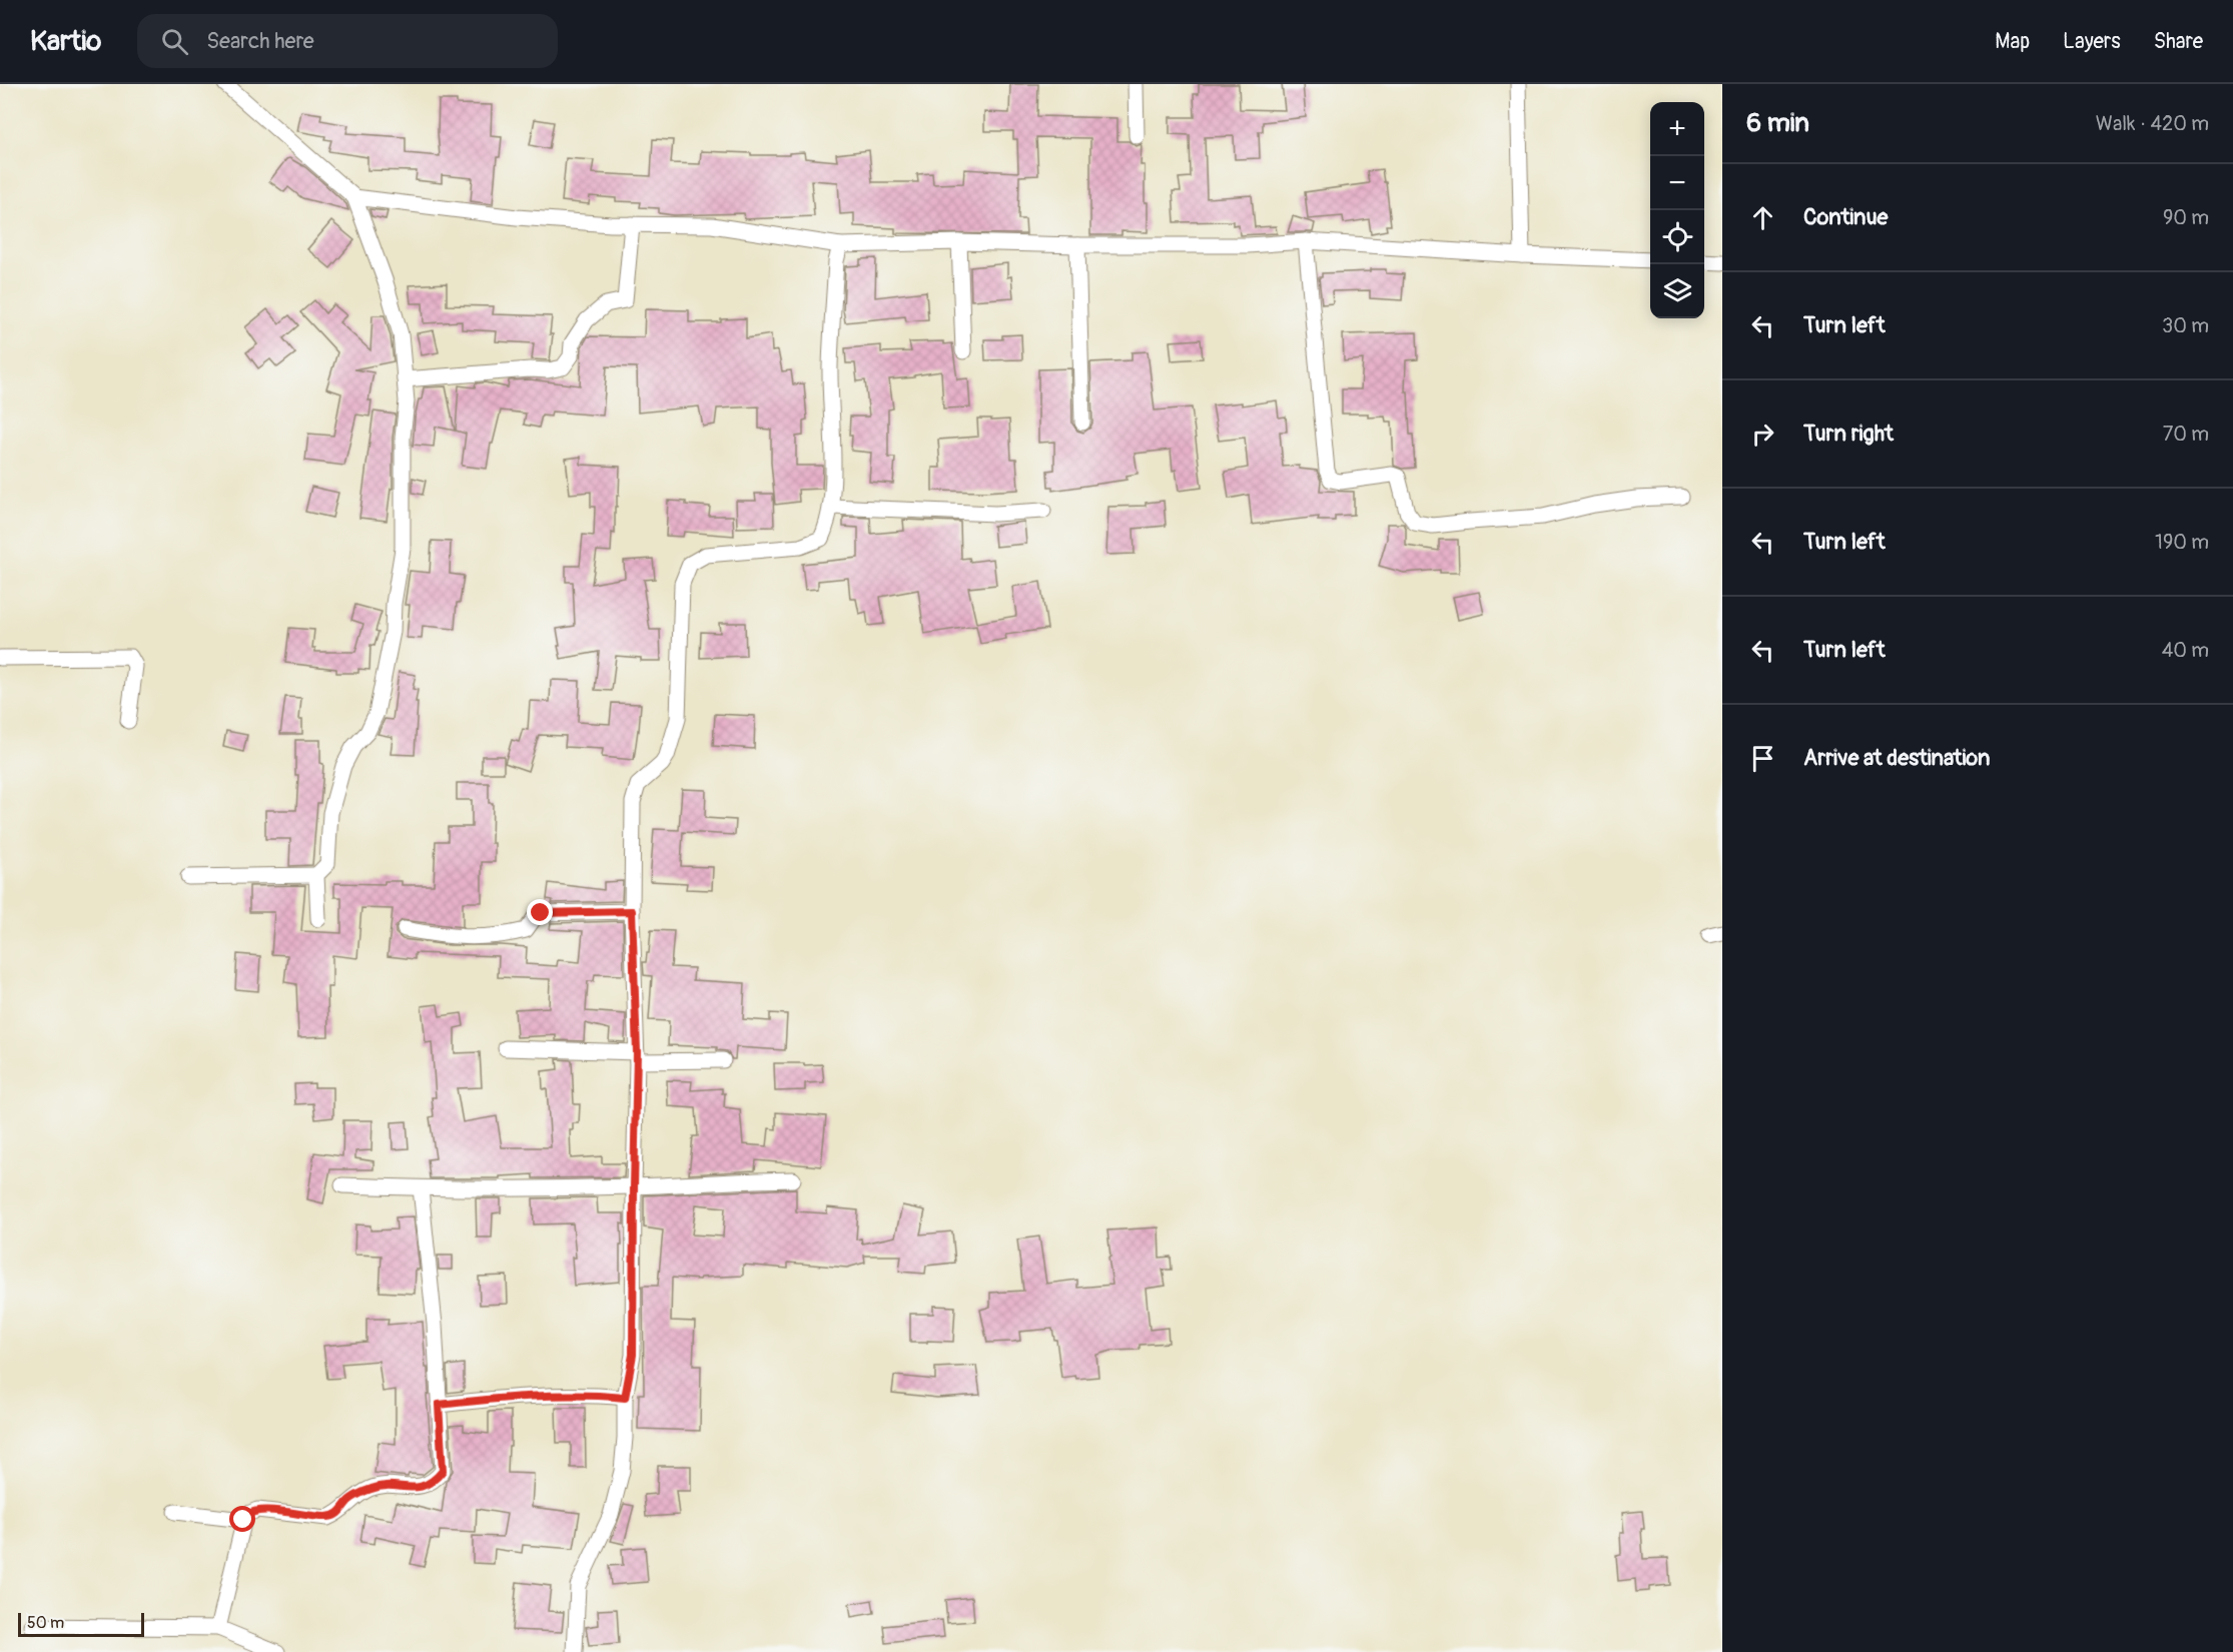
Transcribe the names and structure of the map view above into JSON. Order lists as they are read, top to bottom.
{
  "scale_bar": "50 m",
  "page": {
    "header": "Kartio",
    "search": "Search here",
    "nav": ["Map", "Layers", "Share"],
    "heading": ["6 min", "Walk · 420 m"],
    "map_buttons": ["+", "−"],
    "list": [
      ["Continue", "90 m"],
      ["Turn left", "30 m"],
      ["Turn right", "70 m"],
      ["Turn left", "190 m"],
      ["Turn left", "40 m"],
      "Arrive at destination"
    ],
    "scale": "50 m"
  }
}
